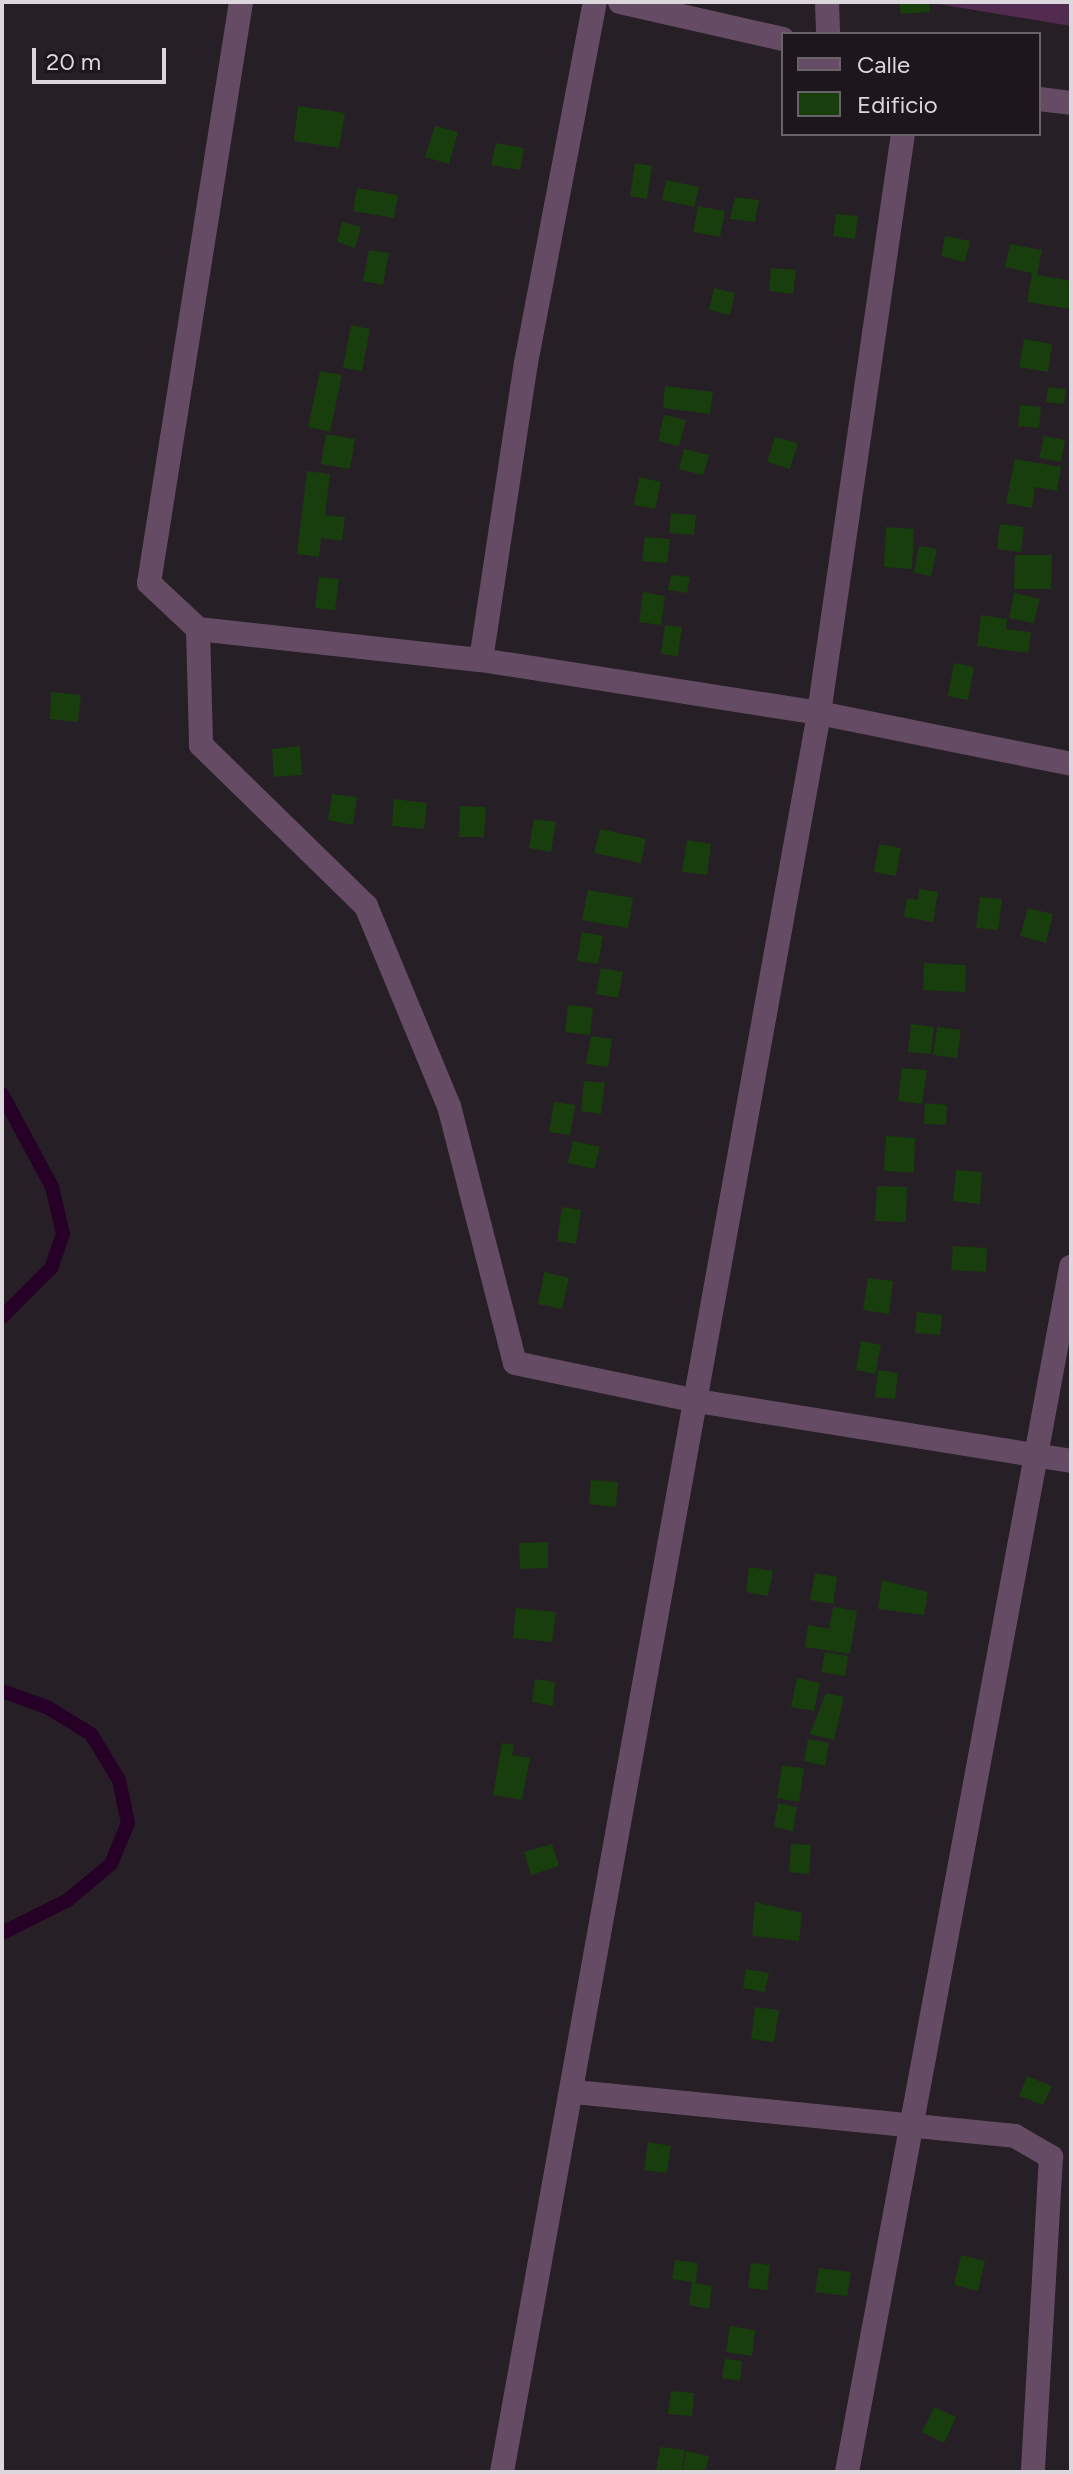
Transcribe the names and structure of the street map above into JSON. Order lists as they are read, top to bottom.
{
  "legend": ["Calle", "Edificio"],
  "scale_bar": "20 m"
}
